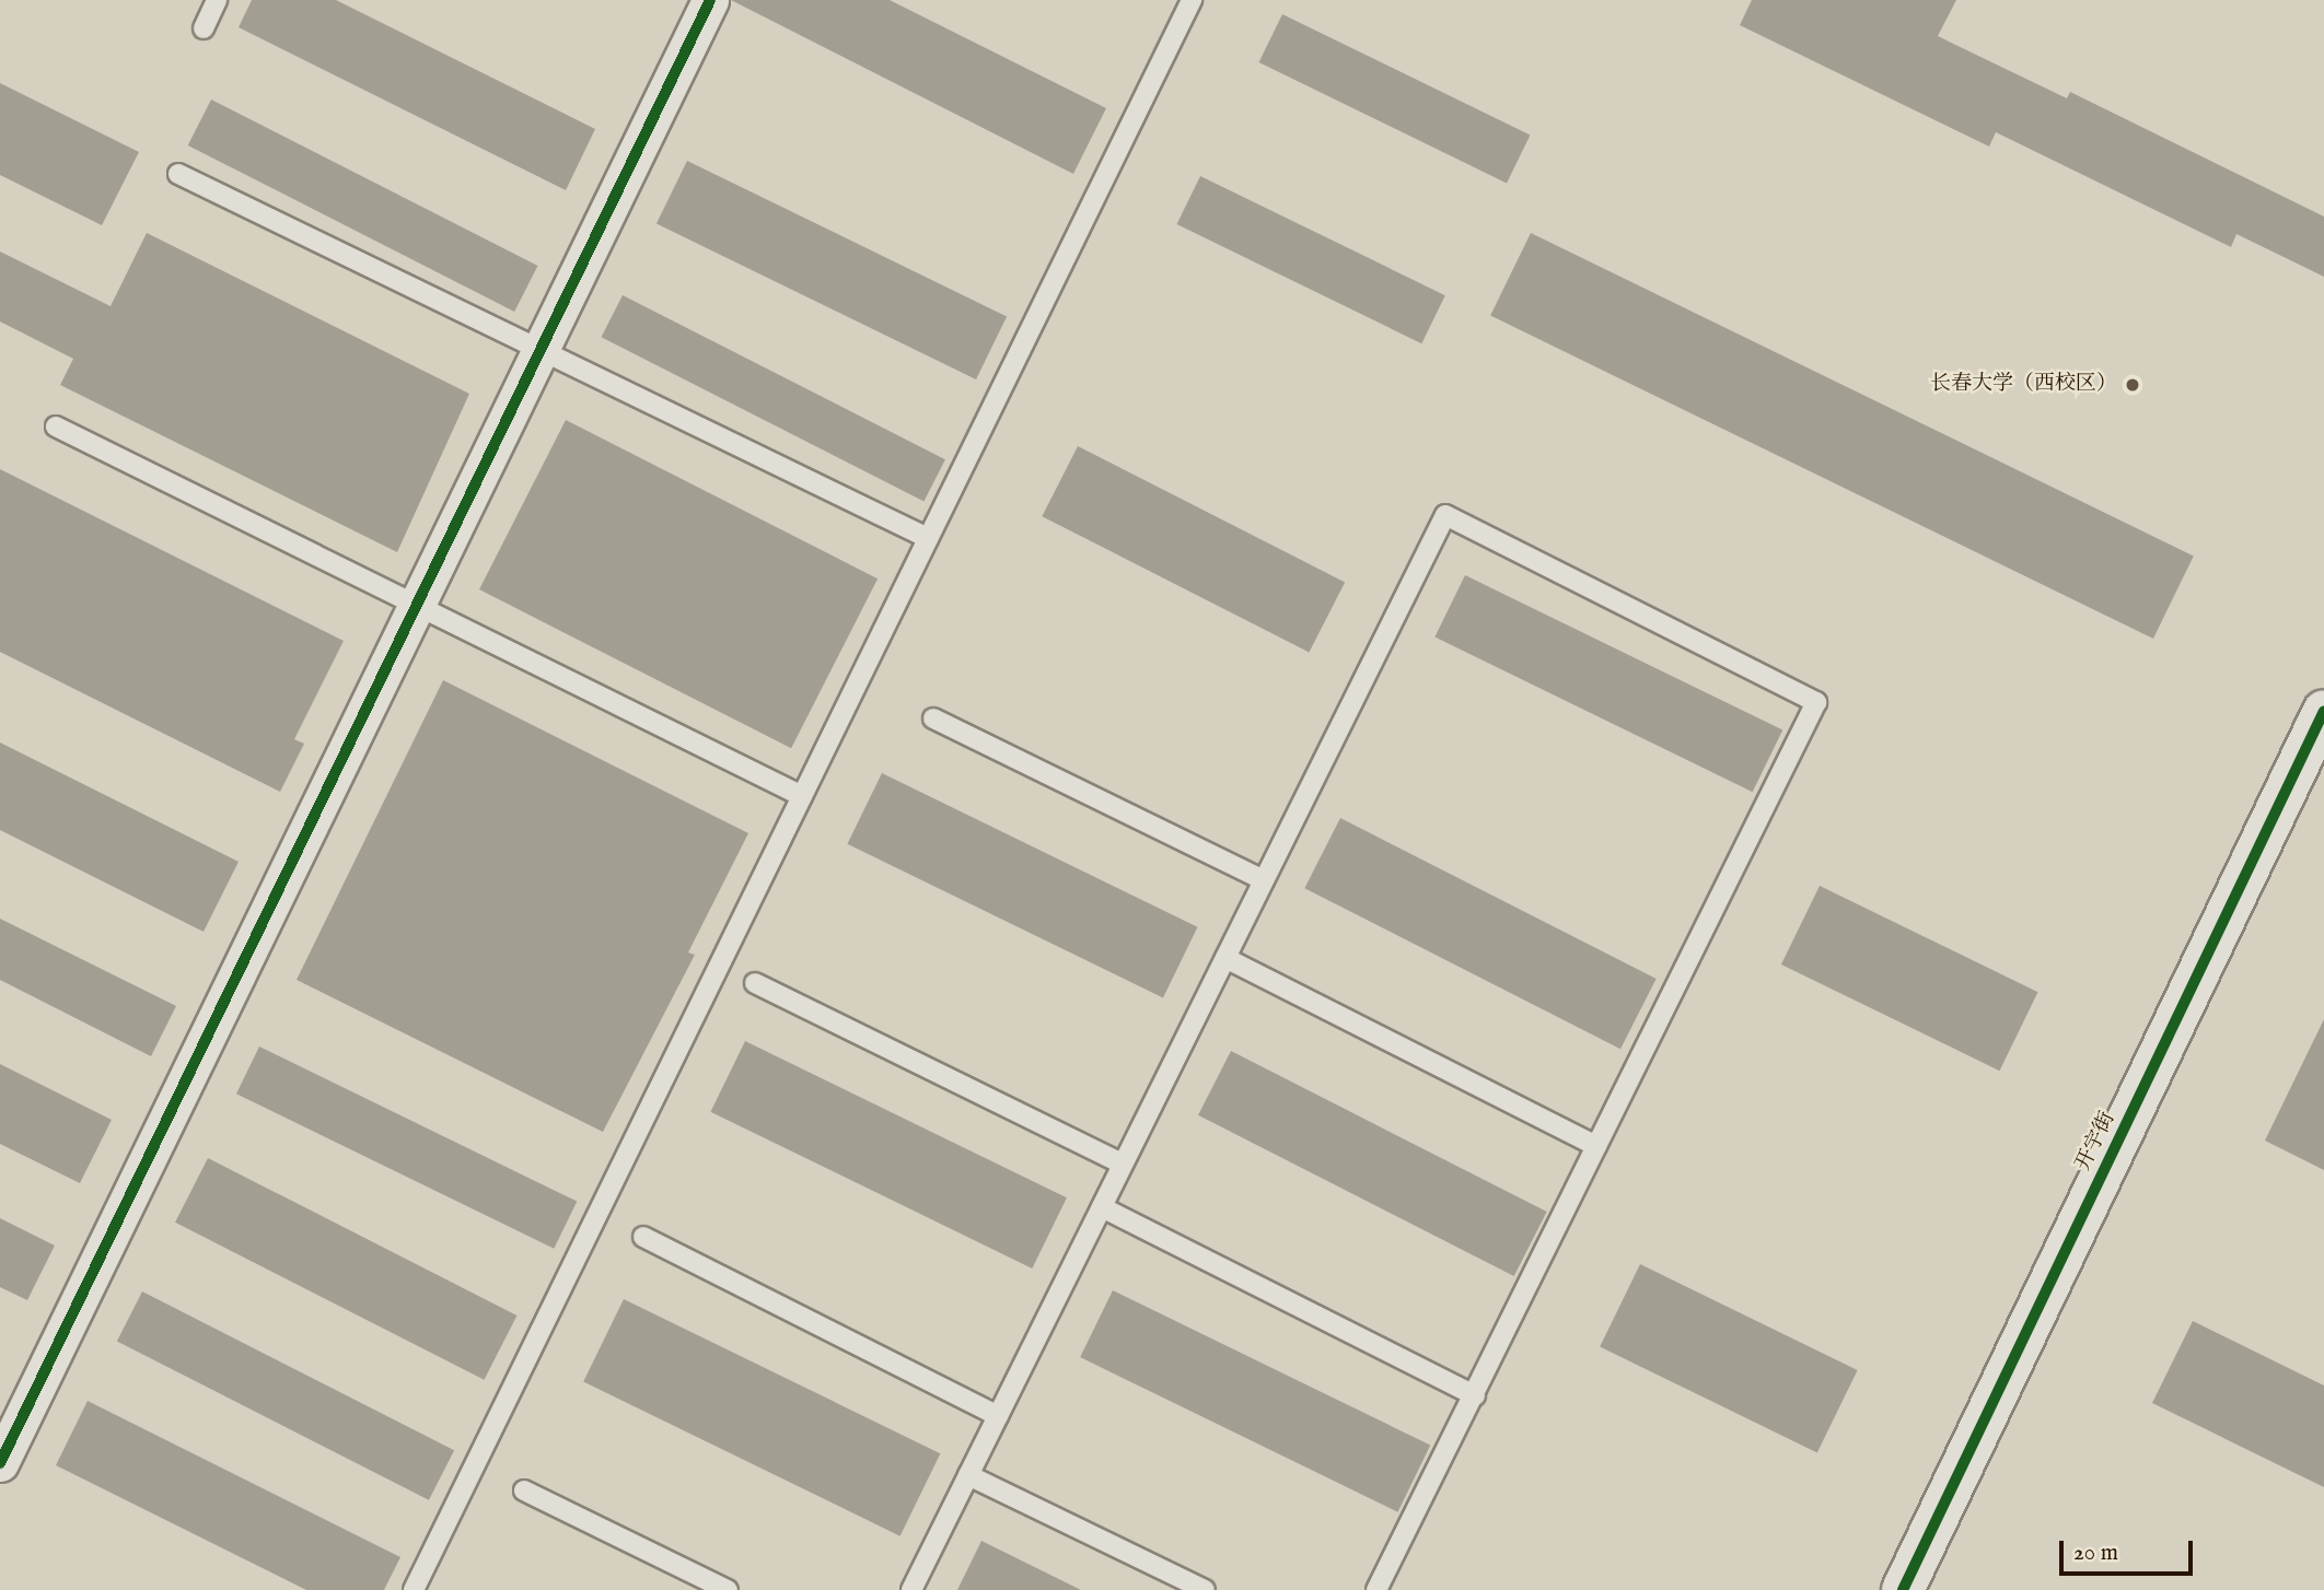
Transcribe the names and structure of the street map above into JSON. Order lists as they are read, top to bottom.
{
  "streets": {
    "street": ["开宇街"]
  },
  "places": ["长春大学（西校区）"],
  "scale_bar": "20 m"
}
